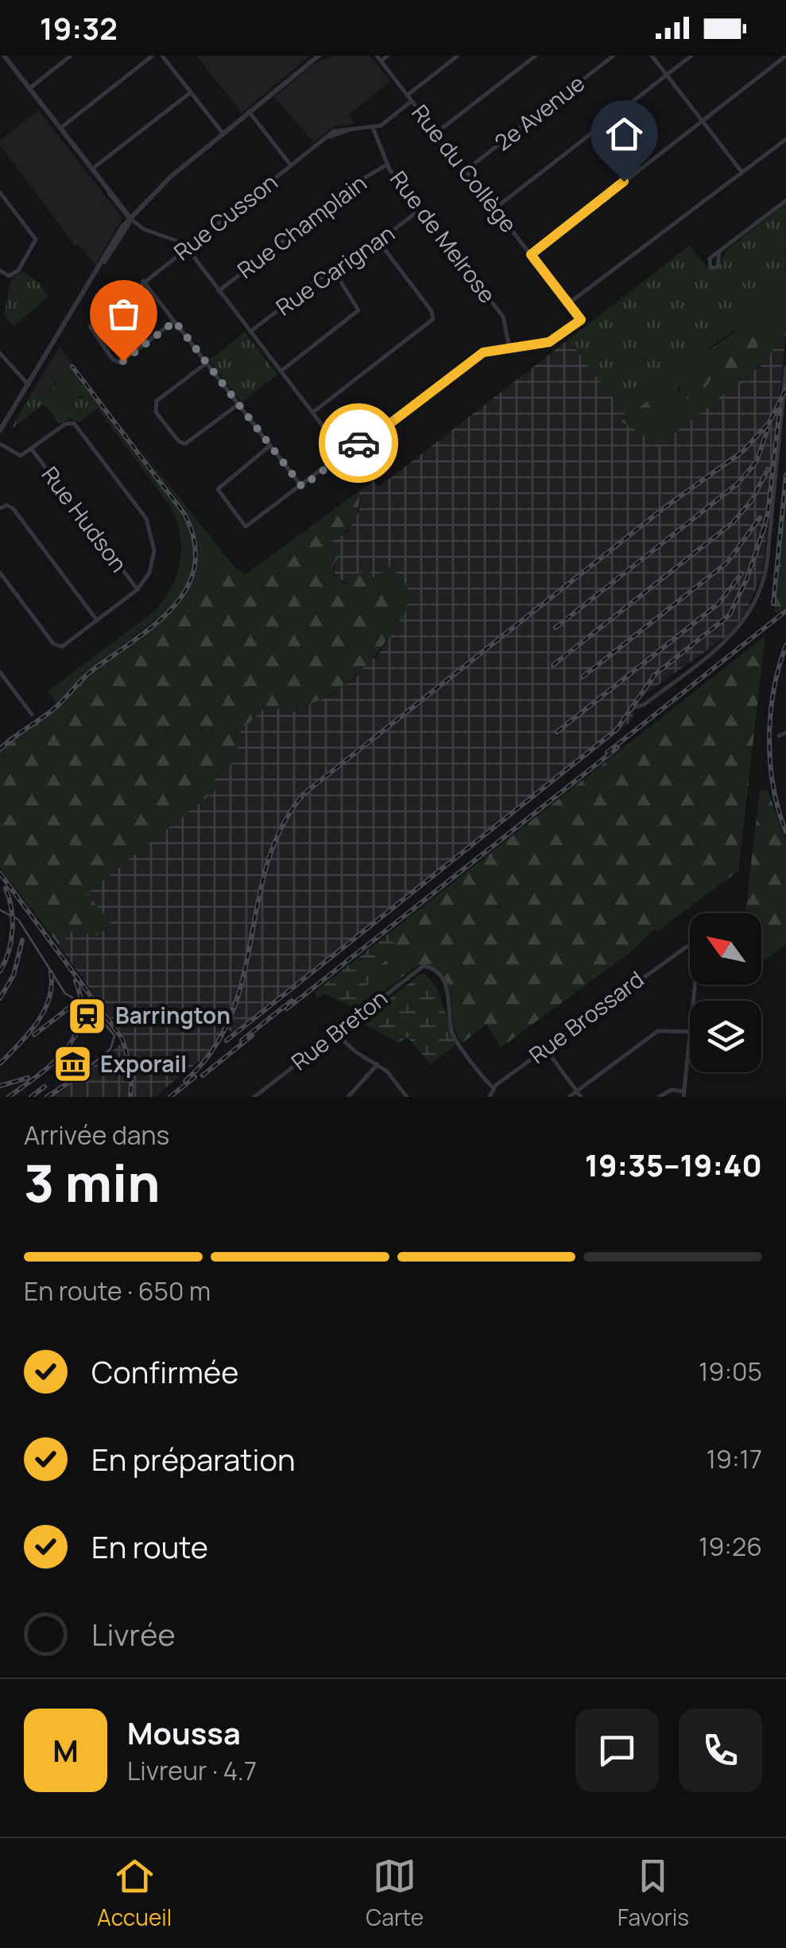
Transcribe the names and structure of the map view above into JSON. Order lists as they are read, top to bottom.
{
  "streets": {
    "street": [
      "2e Avenue",
      "Rue du Collège",
      "Rue Cusson",
      "Rue Champlain",
      "Rue de Melrose",
      "Rue Carignan",
      "Rue Hudson",
      "Rue Brossard",
      "Rue Breton"
    ]
  },
  "crossings": [
    ["2e Avenue", "Rue du Collège"],
    ["Rue du Collège", "Rue Cusson"],
    ["Rue du Collège", "Rue de Melrose"],
    ["Rue Cusson", "Rue de Melrose"],
    ["Rue Champlain", "Rue de Melrose"],
    ["Rue de Melrose", "Rue Carignan"],
    ["Rue Brossard", "Rue Breton"]
  ],
  "places": {
    "station": ["Barrington"],
    "museum": ["Exporail"]
  },
  "north": "top left",
  "page": {
    "status": "19:32",
    "heading": ["3 min", "Arrivée dans", "19:35–19:40"],
    "panel": ["Moussa", "Livreur · 4.7"],
    "bar": "En route · 650 m",
    "list": [
      ["Confirmée", "19:05"],
      ["En préparation", "19:17"],
      ["En route", "19:26"],
      "Livrée"
    ],
    "round": "M",
    "tabs": ["Accueil", "Carte", "Favoris"]
  }
}
